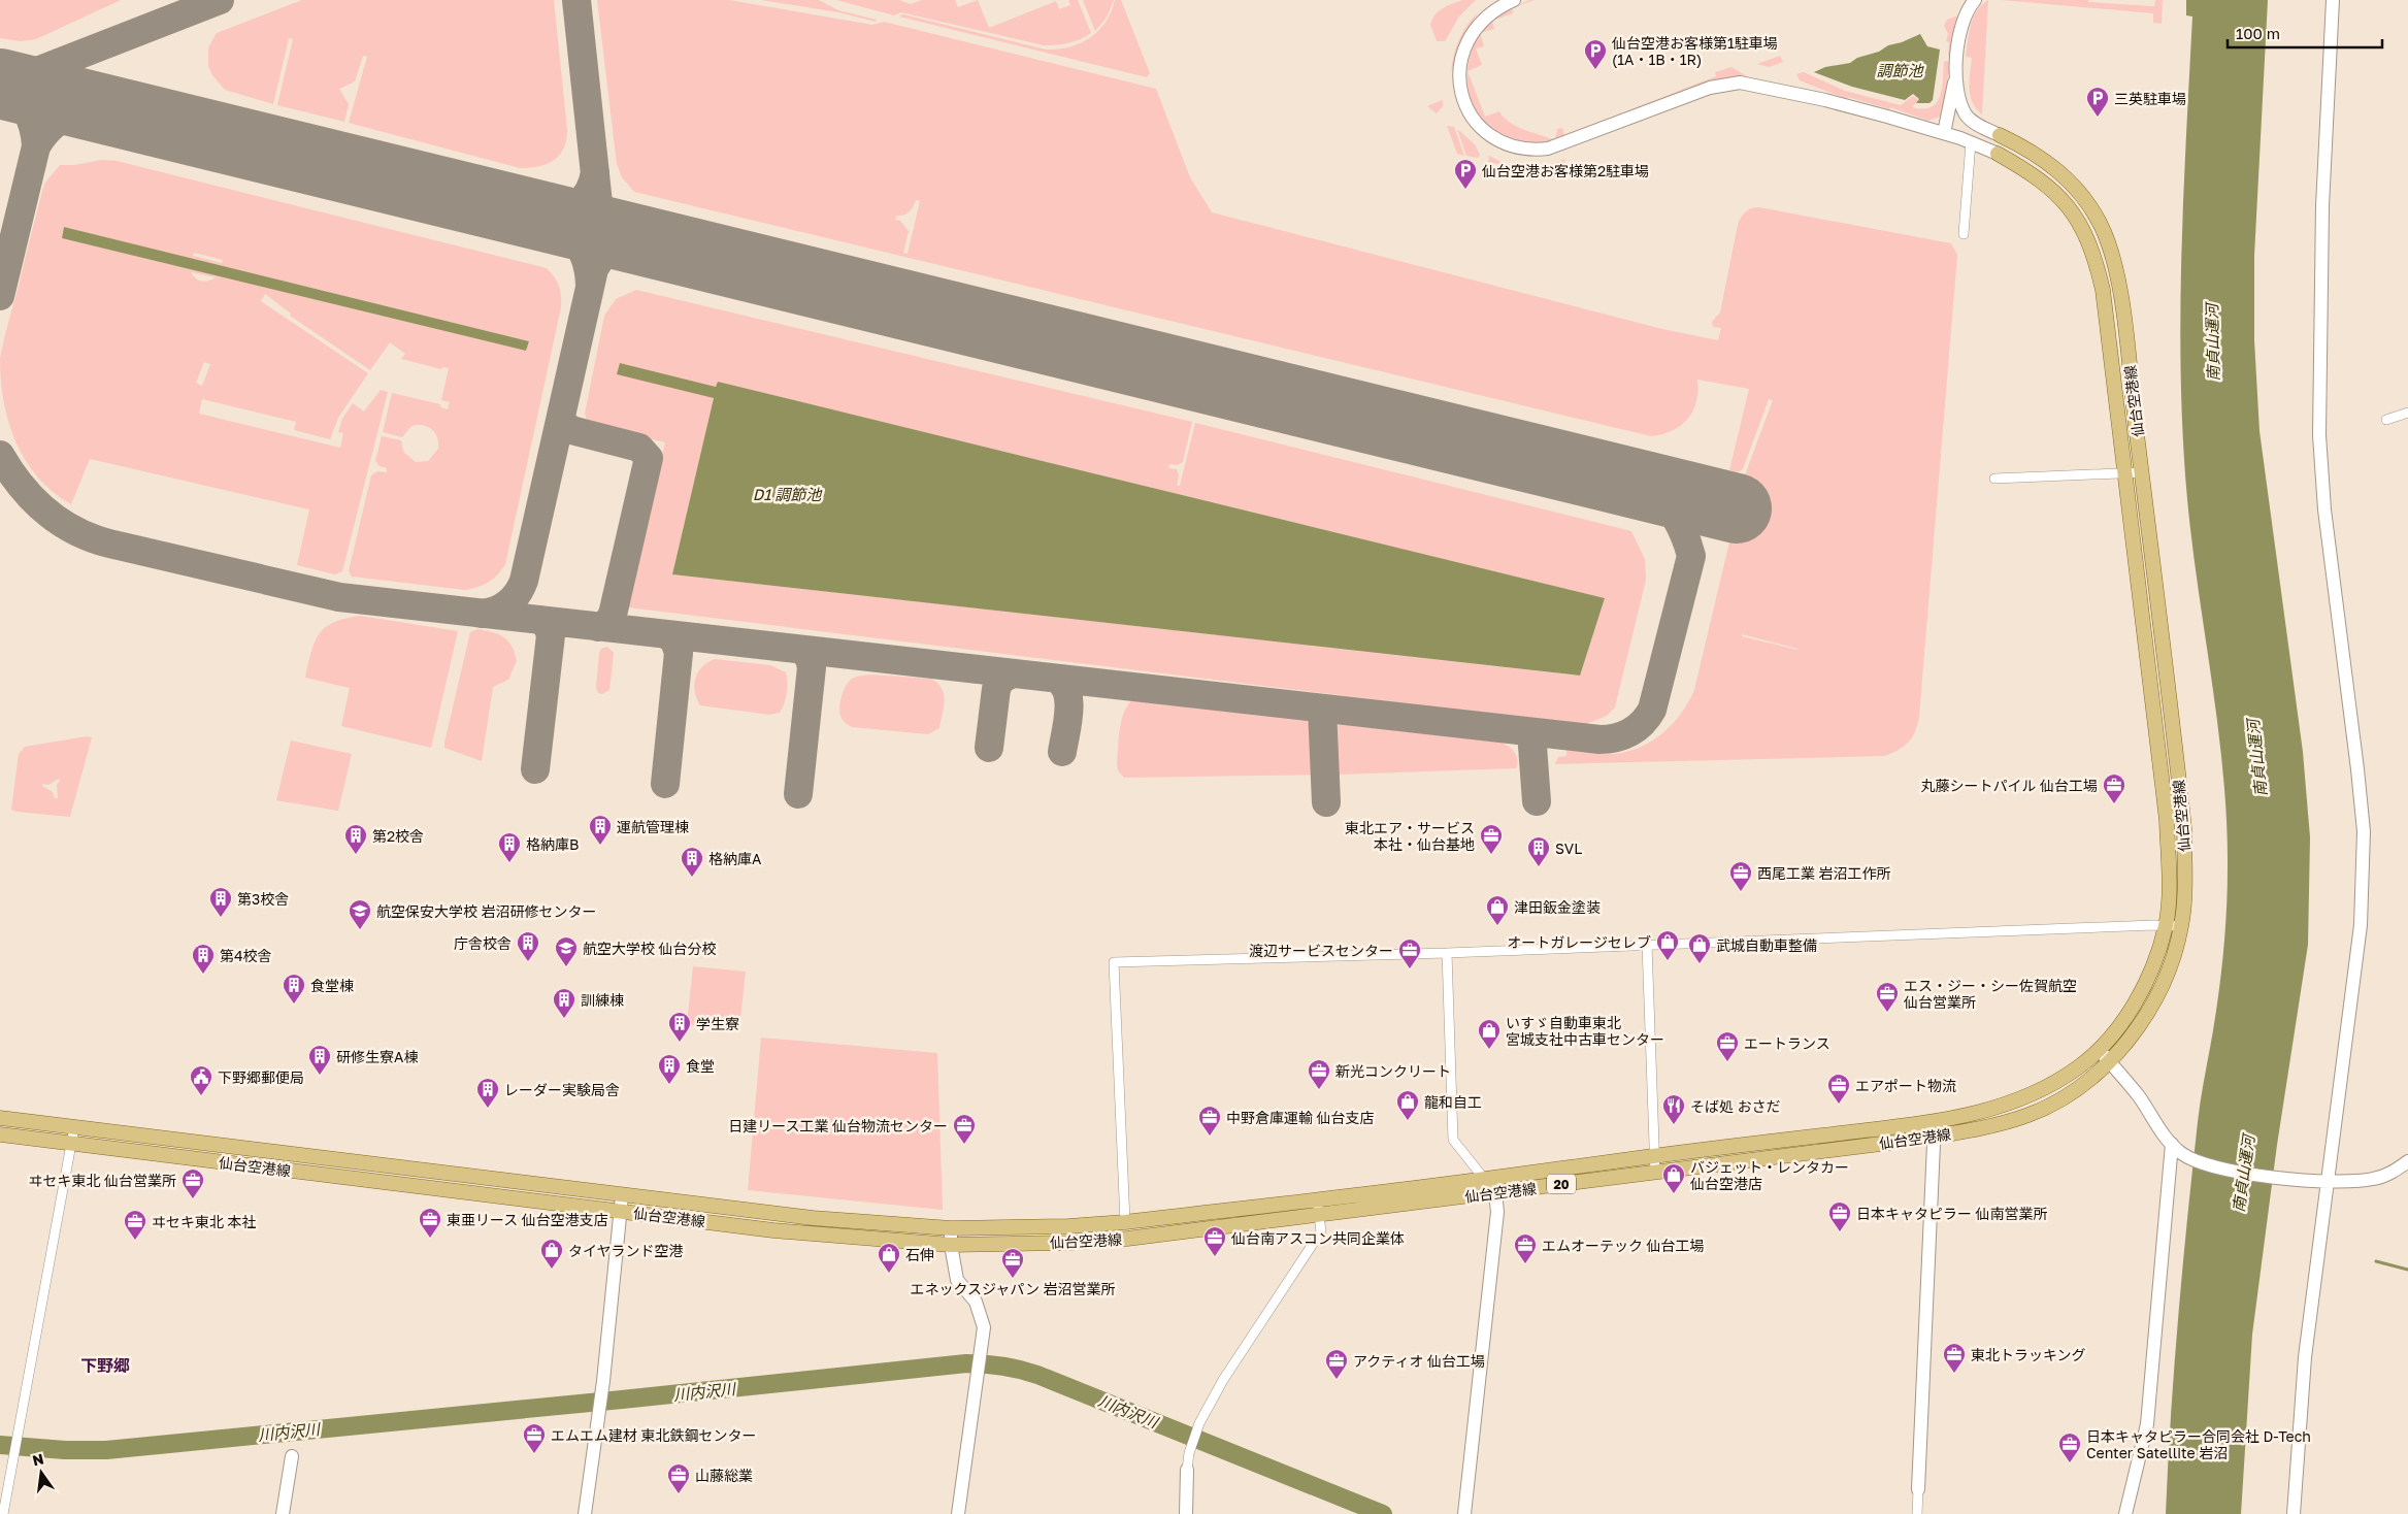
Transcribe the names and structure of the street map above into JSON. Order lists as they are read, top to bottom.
{
  "streets": {
    "main road": ["仙台空港線", "20"]
  },
  "districts": ["下野郷"],
  "water": [
    "調節池",
    "南貞山運河",
    "D1 調節池",
    "川内沢川"
  ],
  "places": {
    "parking": ["仙台空港お客様第1駐車場 (1A・1B・1R)", "三英駐車場", "仙台空港お客様第2駐車場"],
    "office": [
      "丸藤シートパイル 仙台工場",
      "東北エア・サービス 本社・仙台基地",
      "西尾工業 岩沼工作所",
      "渡辺サービスセンター",
      "エス・ジー・シー佐賀航空 仙台営業所",
      "エートランス",
      "新光コンクリート",
      "エアポート物流",
      "中野倉庫運輸 仙台支店",
      "日建リース工業 仙台物流センター",
      "ヰセキ東北 仙台営業所",
      "日本キャタピラー 仙南営業所",
      "東亜リース 仙台空港支店",
      "ヰセキ東北 本社",
      "仙台南アスコン共同企業体",
      "エムオーテック 仙台工場",
      "エネックスジャパン 岩沼営業所",
      "東北トラッキング",
      "アクティオ 仙台工場",
      "エムエム建材 東北鉄鋼センター",
      "日本キャタピラー合同会社 D-Tech Center Satellite 岩沼",
      "山藤総業"
    ],
    "building": [
      "運航管理棟",
      "第2校舎",
      "格納庫B",
      "SVL",
      "格納庫A",
      "第3校舎",
      "庁舎校舎",
      "第4校舎",
      "食堂棟",
      "訓練棟",
      "学生寮",
      "研修生寮A棟",
      "食堂",
      "レーダー実験局舎"
    ],
    "shop": [
      "津田鈑金塗装",
      "オートガレージセレブ",
      "武城自動車整備",
      "いすゞ自動車東北 宮城支社中古車センター",
      "龍和自工",
      "バジェット・レンタカー 仙台空港店",
      "タイヤランド空港",
      "石伸"
    ],
    "school or university": ["航空保安大学校 岩沼研修センター", "航空大学校 仙台分校"],
    "public building": ["下野郷郵便局"],
    "restaurant": ["そば処 おさだ"]
  },
  "scale_bar": "100 m",
  "north": "top"
}
